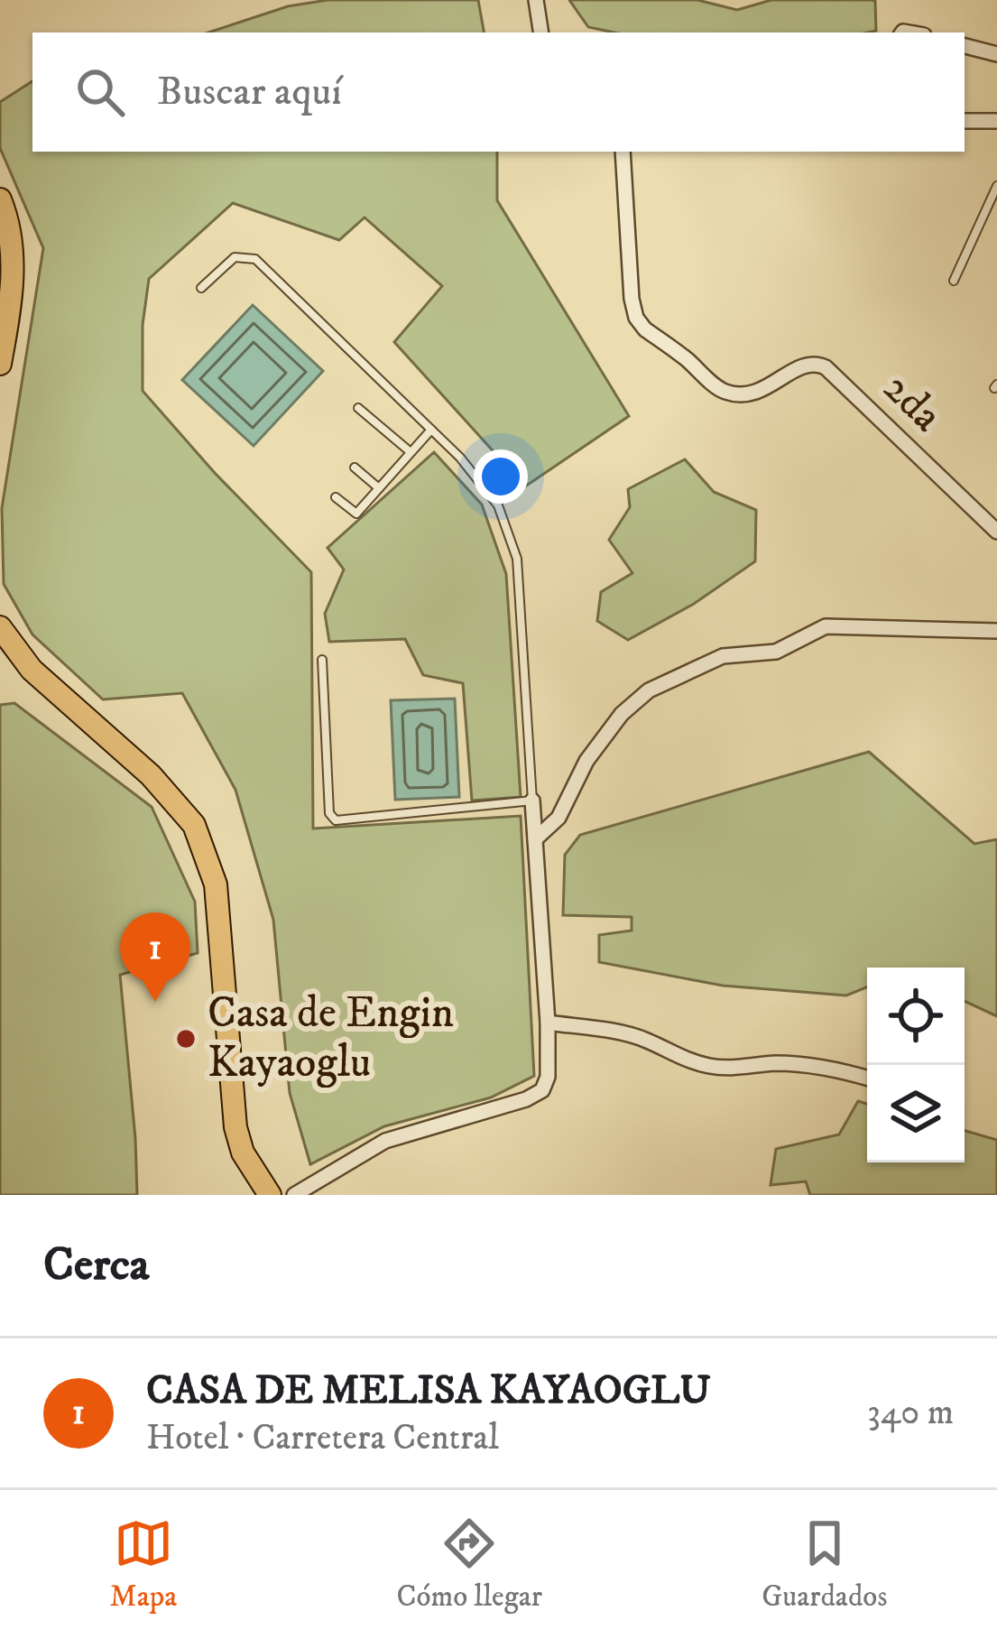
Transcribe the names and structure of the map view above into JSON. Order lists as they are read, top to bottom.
{
  "streets": {
    "street": ["2da"]
  },
  "places": ["Casa de Engin Kayaoglu"],
  "page": {
    "search": "Buscar aquí",
    "pins": "1",
    "heading": "Cerca",
    "list": [
      {
        "mark": "1",
        "name": "CASA DE MELISA KAYAOGLU",
        "note": "Hotel · Carretera Central",
        "value": "340 m"
      }
    ],
    "nav": ["Mapa", "Cómo llegar", "Guardados"]
  }
}
